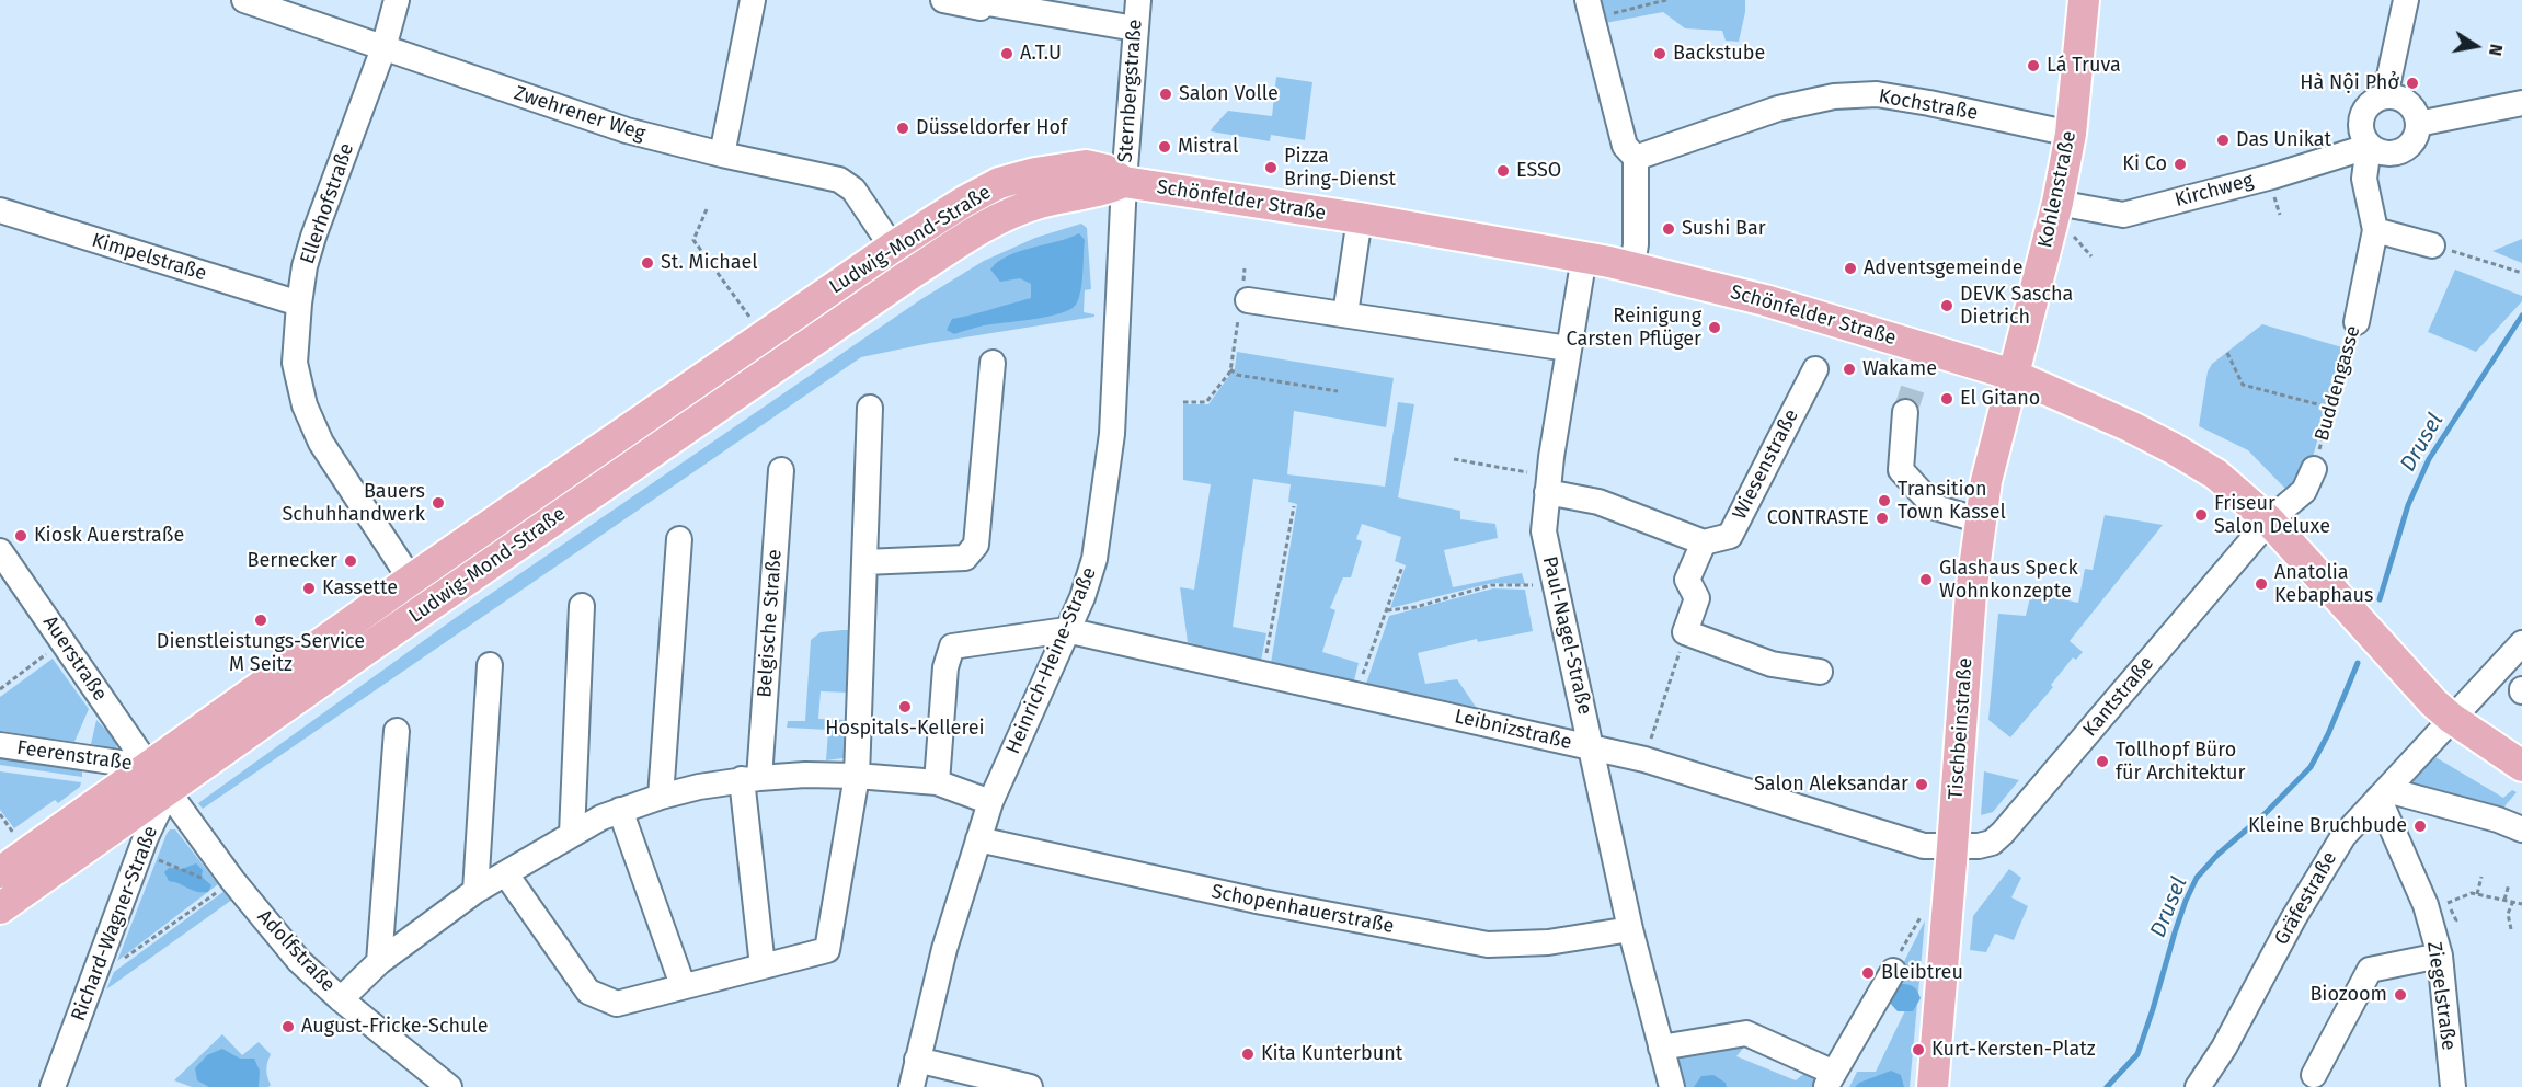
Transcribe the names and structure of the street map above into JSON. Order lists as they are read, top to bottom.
{
  "streets": {
    "main road": [
      "Kohlenstraße",
      "Schönfelder Straße",
      "Ludwig-Mond-Straße",
      "Tischbeinstraße"
    ],
    "street": [
      "Sternbergstraße",
      "Kochstraße",
      "Zwehrener Weg",
      "Kirchweg",
      "Ellerhofstraße",
      "Kimpelstraße",
      "Buddengasse",
      "Wiesenstraße",
      "Belgische Straße",
      "Paul-Nagel-Straße",
      "Auerstraße",
      "Heinrich-Heine-Straße",
      "Kantstraße",
      "Leibnizstraße",
      "Feerenstraße",
      "Gräfestraße",
      "Schopenhauerstraße",
      "Richard-Wagner-Straße",
      "Adolfstraße",
      "Ziegelstraße"
    ]
  },
  "crossings": [
    ["Sternbergstraße", "Schönfelder Straße"],
    ["Sternbergstraße", "Ludwig-Mond-Straße"],
    ["Sternbergstraße", "Heinrich-Heine-Straße"],
    ["Kochstraße", "Kohlenstraße"],
    ["Zwehrener Weg", "Ellerhofstraße"],
    ["Zwehrener Weg", "Ludwig-Mond-Straße"],
    ["Kohlenstraße", "Kirchweg"],
    ["Kohlenstraße", "Schönfelder Straße"],
    ["Kohlenstraße", "Tischbeinstraße"],
    ["Kirchweg", "Buddengasse"],
    ["Schönfelder Straße", "Ludwig-Mond-Straße"],
    ["Schönfelder Straße", "Paul-Nagel-Straße"],
    ["Schönfelder Straße", "Heinrich-Heine-Straße"],
    ["Schönfelder Straße", "Kantstraße"],
    ["Schönfelder Straße", "Tischbeinstraße"],
    ["Schönfelder Straße", "Gräfestraße"],
    ["Ellerhofstraße", "Ludwig-Mond-Straße"],
    ["Ellerhofstraße", "Kimpelstraße"],
    ["Ludwig-Mond-Straße", "Auerstraße"],
    ["Ludwig-Mond-Straße", "Heinrich-Heine-Straße"],
    ["Ludwig-Mond-Straße", "Feerenstraße"],
    ["Ludwig-Mond-Straße", "Richard-Wagner-Straße"],
    ["Ludwig-Mond-Straße", "Adolfstraße"],
    ["Paul-Nagel-Straße", "Leibnizstraße"],
    ["Paul-Nagel-Straße", "Schopenhauerstraße"],
    ["Auerstraße", "Feerenstraße"],
    ["Heinrich-Heine-Straße", "Leibnizstraße"],
    ["Heinrich-Heine-Straße", "Schopenhauerstraße"],
    ["Kantstraße", "Tischbeinstraße"],
    ["Kantstraße", "Leibnizstraße"],
    ["Tischbeinstraße", "Leibnizstraße"],
    ["Gräfestraße", "Ziegelstraße"],
    ["Richard-Wagner-Straße", "Adolfstraße"]
  ],
  "water": ["Drusel"],
  "places": [
    "A.T.U",
    "Backstube",
    "Lá Truva",
    "Hà Nội Phở",
    "Salon Volle",
    "Düsseldorfer Hof",
    "Das Unikat",
    "Mistral",
    "Ki Co",
    "Pizza Bring-Dienst",
    "ESSO",
    "Sushi Bar",
    "St. Michael",
    "Adventsgemeinde",
    "DEVK Sascha Dietrich",
    "Reinigung Carsten Pflüger",
    "Wakame",
    "El Gitano",
    "Transition Town Kassel",
    "Bauers Schuhhandwerk",
    "Friseur Salon Deluxe",
    "CONTRASTE",
    "Kiosk Auerstraße",
    "Bernecker",
    "Glashaus Speck Wohnkonzepte",
    "Anatolia Kebaphaus",
    "Kassette",
    "Dienstleistungs-Service M Seitz",
    "Hospitals-Kellerei",
    "Tollhopf Büro für Architektur",
    "Salon Aleksandar",
    "Kleine Bruchbude",
    "Bleibtreu",
    "Biozoom",
    "August-Fricke-Schule",
    "Kurt-Kersten-Platz",
    "Kita Kunterbunt"
  ],
  "north": "right"
}
